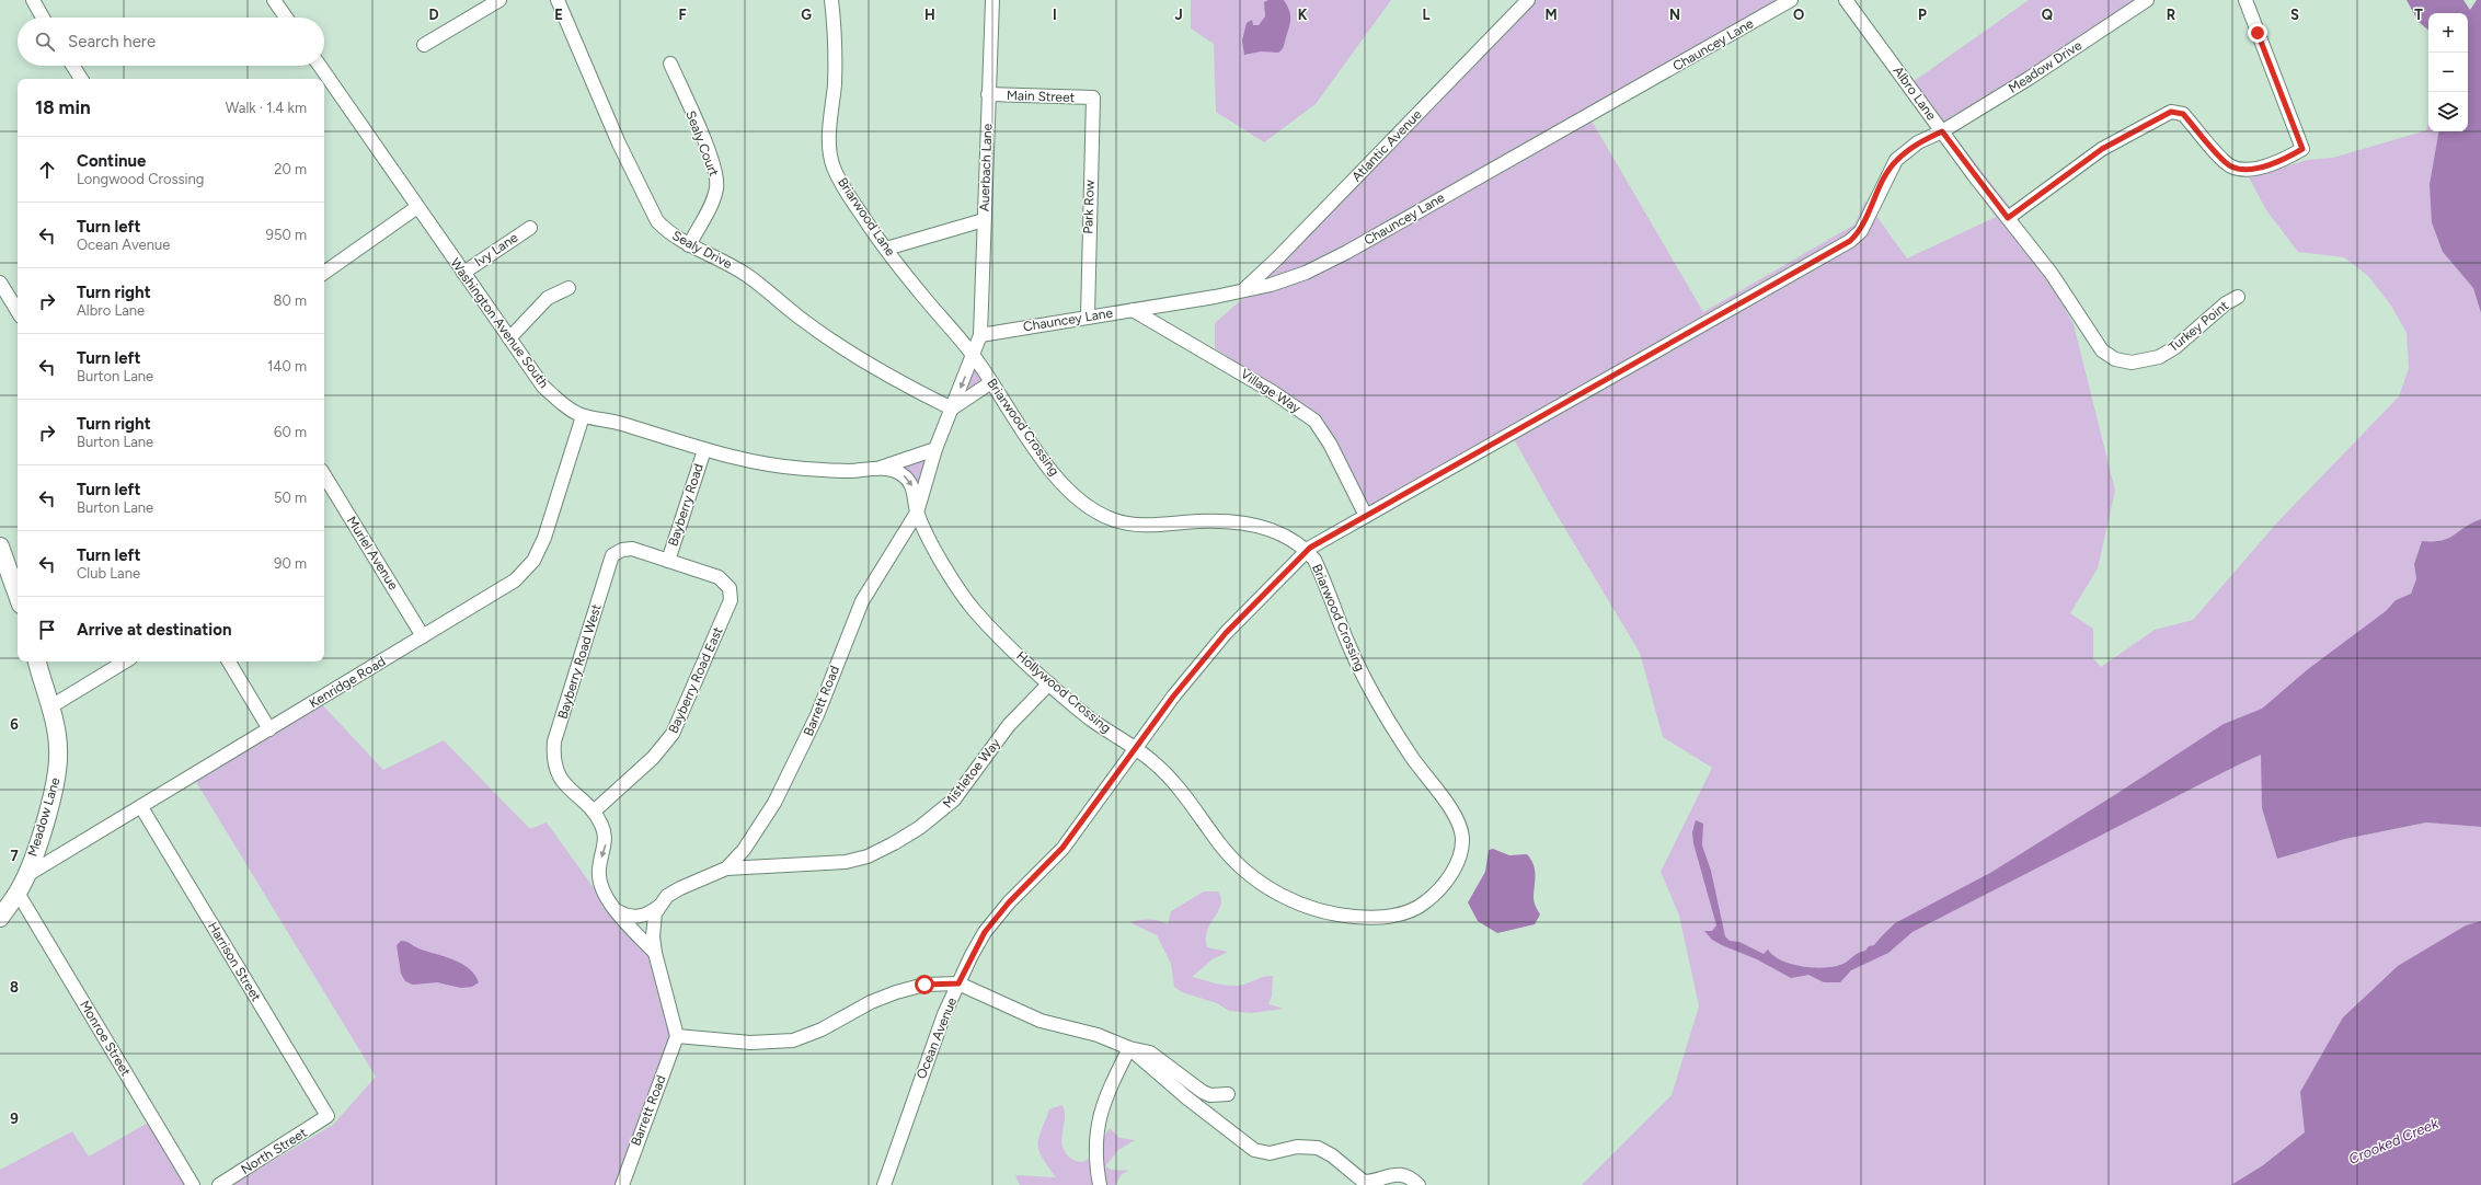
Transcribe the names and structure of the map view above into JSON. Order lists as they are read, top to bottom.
{
  "streets": {
    "main road": ["Meadow Lane"],
    "street": [
      "Chauncey Lane",
      "Meadow Drive",
      "Albro Lane",
      "Main Street",
      "Sealy Court",
      "Atlantic Avenue",
      "Auerbach Lane",
      "Park Row",
      "Briarwood Lane",
      "Ivy Lane",
      "Sealy Drive",
      "Washington Avenue South",
      "Turkey Point",
      "Village Way",
      "Briarwood Crossing",
      "Bayberry Road",
      "Muriel Avenue",
      "Bayberry Road West",
      "Bayberry Road East",
      "Kenridge Road",
      "Hollywood Crossing",
      "Barrett Road",
      "Mistletoe Way",
      "Harrison Street",
      "Monroe Street",
      "Ocean Avenue",
      "North Street"
    ]
  },
  "crossings": [
    ["Chauncey Lane", "Atlantic Avenue"],
    ["Chauncey Lane", "Auerbach Lane"],
    ["Chauncey Lane", "Park Row"],
    ["Chauncey Lane", "Village Way"],
    ["Meadow Drive", "Albro Lane"],
    ["Meadow Drive", "Ocean Avenue"],
    ["Albro Lane", "Turkey Point"],
    ["Albro Lane", "Ocean Avenue"],
    ["Main Street", "Auerbach Lane"],
    ["Main Street", "Park Row"],
    ["Sealy Court", "Sealy Drive"],
    ["Briarwood Lane", "Briarwood Crossing"],
    ["Briarwood Lane", "Barrett Road"],
    ["Ivy Lane", "Washington Avenue South"],
    ["Sealy Drive", "Barrett Road"],
    ["Washington Avenue South", "Bayberry Road"],
    ["Washington Avenue South", "Kenridge Road"],
    ["Washington Avenue South", "Hollywood Crossing"],
    ["Washington Avenue South", "Barrett Road"],
    ["Village Way", "Ocean Avenue"],
    ["Briarwood Crossing", "Hollywood Crossing"],
    ["Briarwood Crossing", "Barrett Road"],
    ["Briarwood Crossing", "Ocean Avenue"],
    ["Bayberry Road", "Bayberry Road West"],
    ["Bayberry Road", "Bayberry Road East"],
    ["Muriel Avenue", "Kenridge Road"],
    ["Bayberry Road West", "Bayberry Road East"],
    ["Kenridge Road", "Meadow Lane"],
    ["Kenridge Road", "Harrison Street"],
    ["Hollywood Crossing", "Barrett Road"],
    ["Hollywood Crossing", "Mistletoe Way"],
    ["Hollywood Crossing", "Ocean Avenue"],
    ["Barrett Road", "Mistletoe Way"],
    ["Meadow Lane", "Monroe Street"],
    ["Harrison Street", "North Street"]
  ],
  "water": ["Crooked Creek"],
  "page": {
    "map_buttons": ["+", "−"],
    "search": "Search here",
    "heading": ["18 min", "Walk · 1.4 km"],
    "list": [
      ["Continue", "Longwood Crossing", "20 m"],
      ["Turn left", "Ocean Avenue", "950 m"],
      ["Turn right", "Albro Lane", "80 m"],
      ["Turn left", "Burton Lane", "140 m"],
      ["Turn right", "Burton Lane", "60 m"],
      ["Turn left", "Burton Lane", "50 m"],
      ["Turn left", "Club Lane", "90 m"],
      "Arrive at destination"
    ]
  },
  "grid": {
    "columns": [
      "D",
      "E",
      "F",
      "G",
      "H",
      "I",
      "J",
      "K",
      "L",
      "M",
      "N",
      "O",
      "P",
      "Q",
      "R",
      "S",
      "T"
    ],
    "rows": [
      "6",
      "7",
      "8",
      "9"
    ]
  }
}
